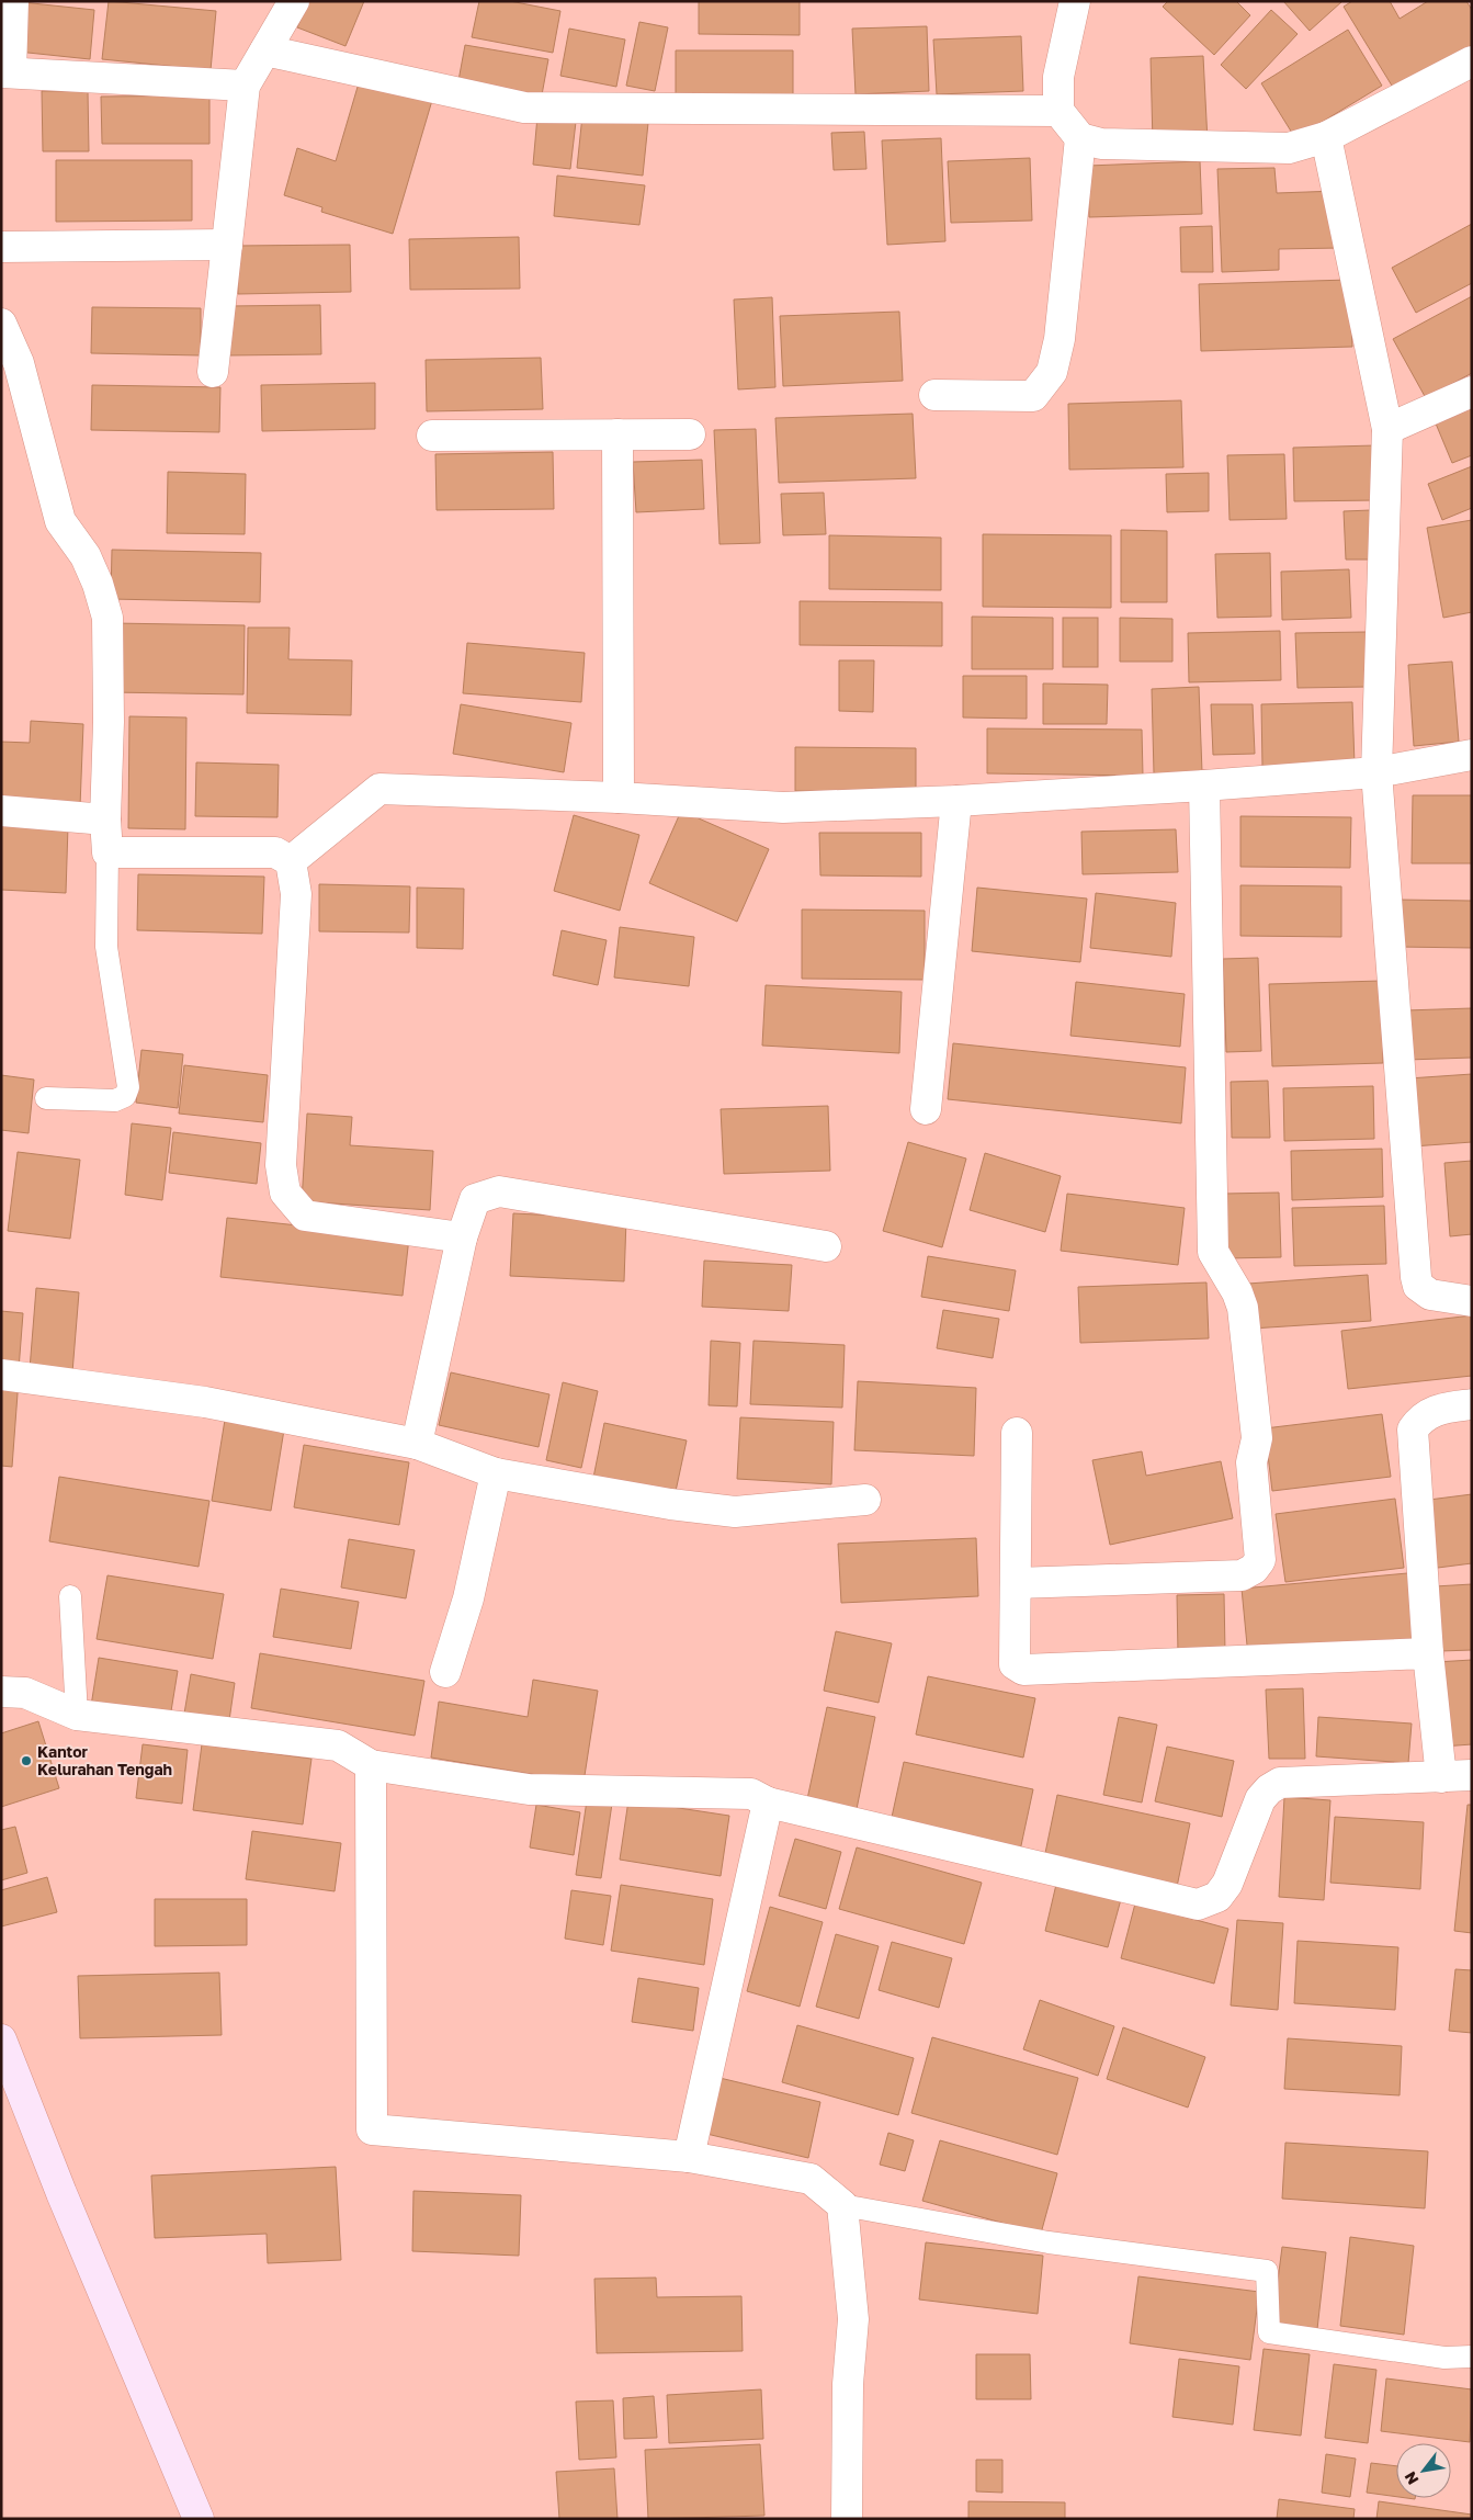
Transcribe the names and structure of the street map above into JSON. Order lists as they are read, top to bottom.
{
  "places": ["Kantor Kelurahan Tengah"],
  "north": "bottom left"
}
